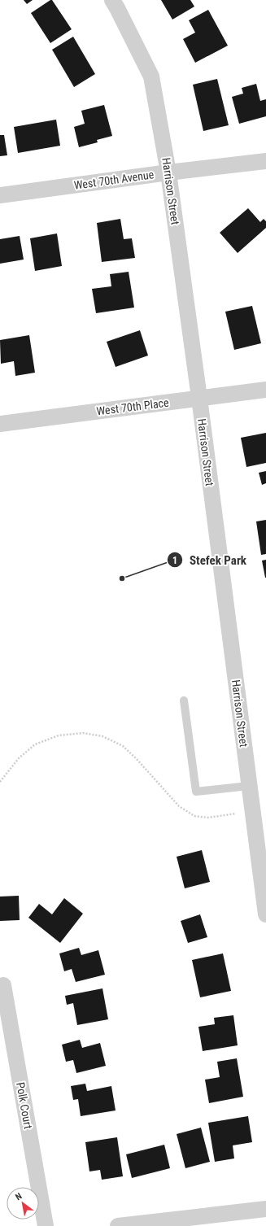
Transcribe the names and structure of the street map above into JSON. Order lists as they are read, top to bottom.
{
  "streets": {
    "street": [
      "West 70th Avenue",
      "Harrison Street",
      "West 70th Place",
      "Polk Court"
    ]
  },
  "crossings": [
    ["West 70th Avenue", "Harrison Street"],
    ["Harrison Street", "West 70th Place"]
  ],
  "places": ["Stefek Park"],
  "north": "top left"
}
